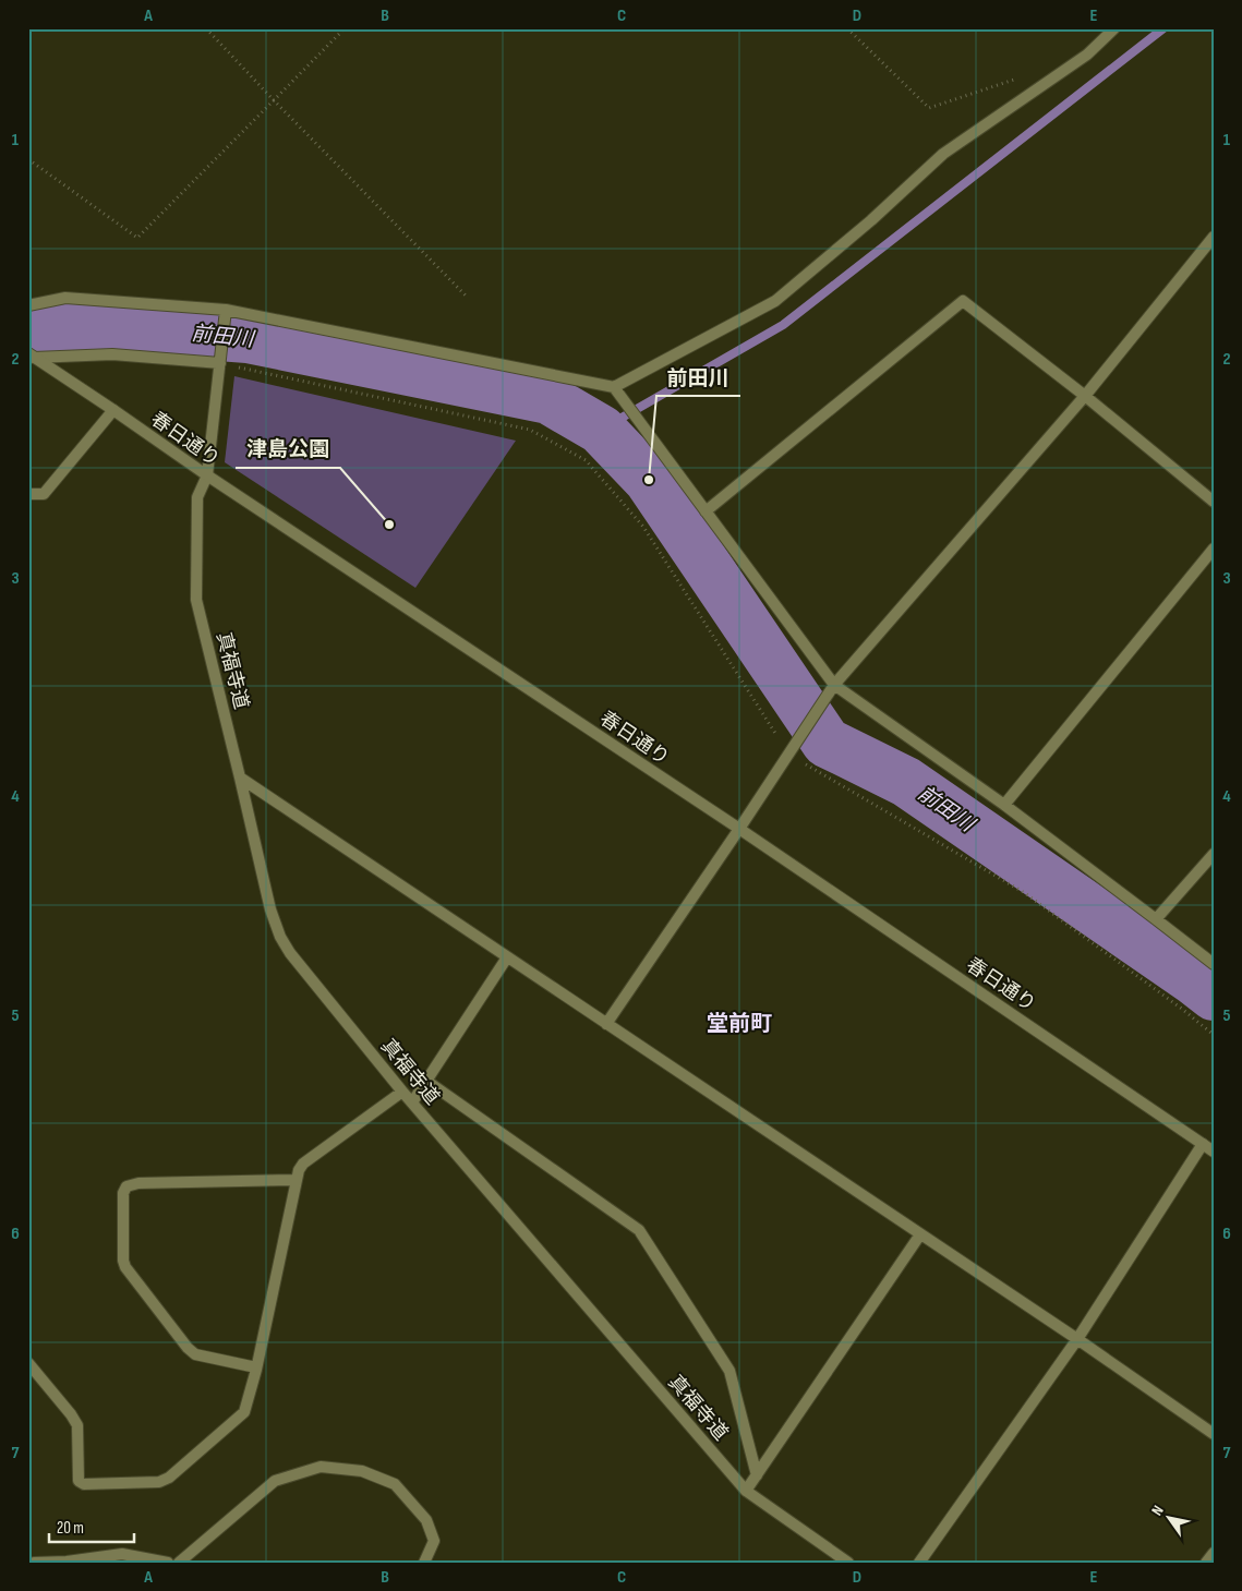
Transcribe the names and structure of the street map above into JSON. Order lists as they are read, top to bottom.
{
  "streets": {
    "street": ["春日通り", "真福寺道"]
  },
  "crossings": [
    ["春日通り", "真福寺道"]
  ],
  "districts": ["堂前町"],
  "water": ["前田川"],
  "places": ["前田川", "津島公園"],
  "scale_bar": "20 m",
  "north": "top left",
  "grid": {
    "columns": [
      "A",
      "B",
      "C",
      "D",
      "E"
    ],
    "rows": [
      "1",
      "2",
      "3",
      "4",
      "5",
      "6",
      "7"
    ]
  }
}
